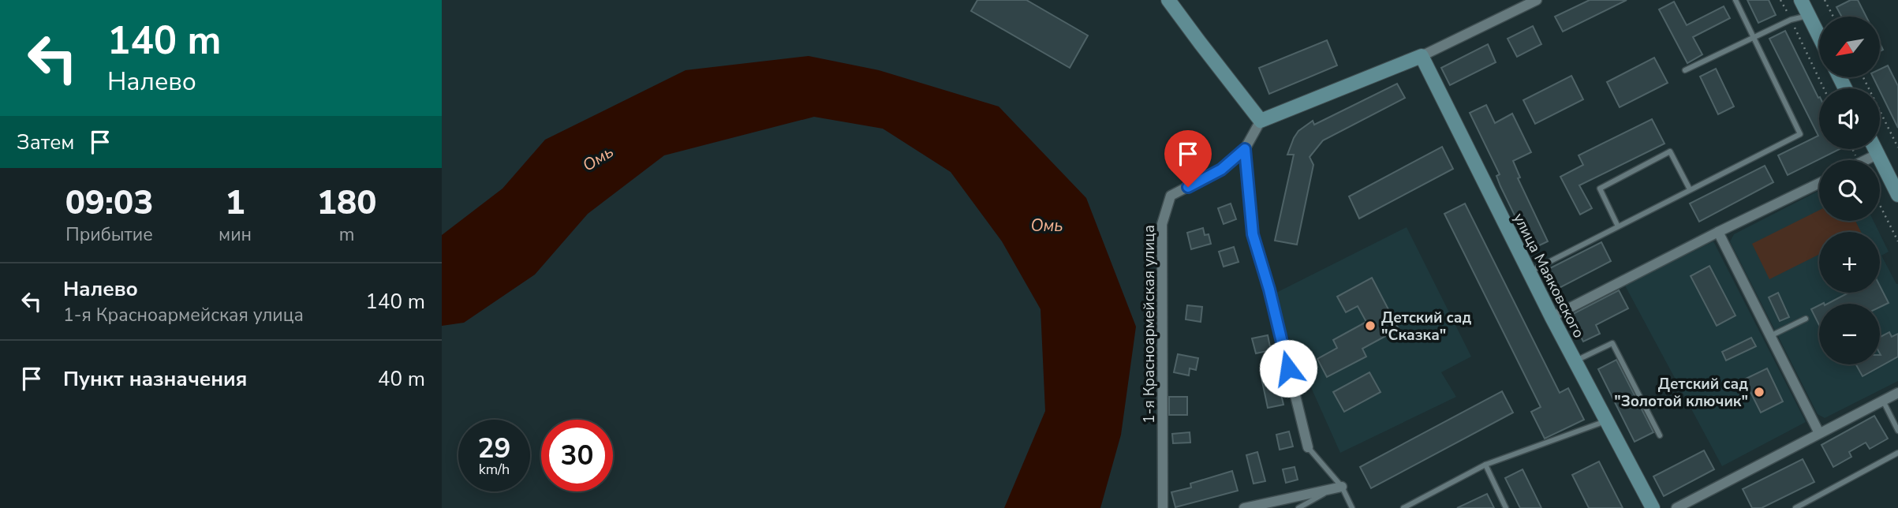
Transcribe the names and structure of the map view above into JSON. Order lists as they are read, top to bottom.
{
  "streets": {
    "street": ["улица Маяковского", "1-я Красноармейская улица"]
  },
  "water": ["Омь"],
  "places": ["Детский сад \"Сказка\"", "Детский сад \"Золотой ключик\""],
  "north": "bottom left",
  "page": {
    "turn": ["140 m", "Налево"],
    "map_buttons": ["+", "−"],
    "then": "Затем",
    "eta": [
      "09:03",
      "Прибытие",
      "1",
      "мин",
      "180",
      "m"
    ],
    "list": [
      {
        "name": "Налево",
        "note": "1-я Красноармейская улица",
        "value": "140 m"
      },
      {
        "name": "Пункт назначения",
        "value": "40 m"
      }
    ],
    "speed": "29 km/h",
    "limit": "30"
  }
}
